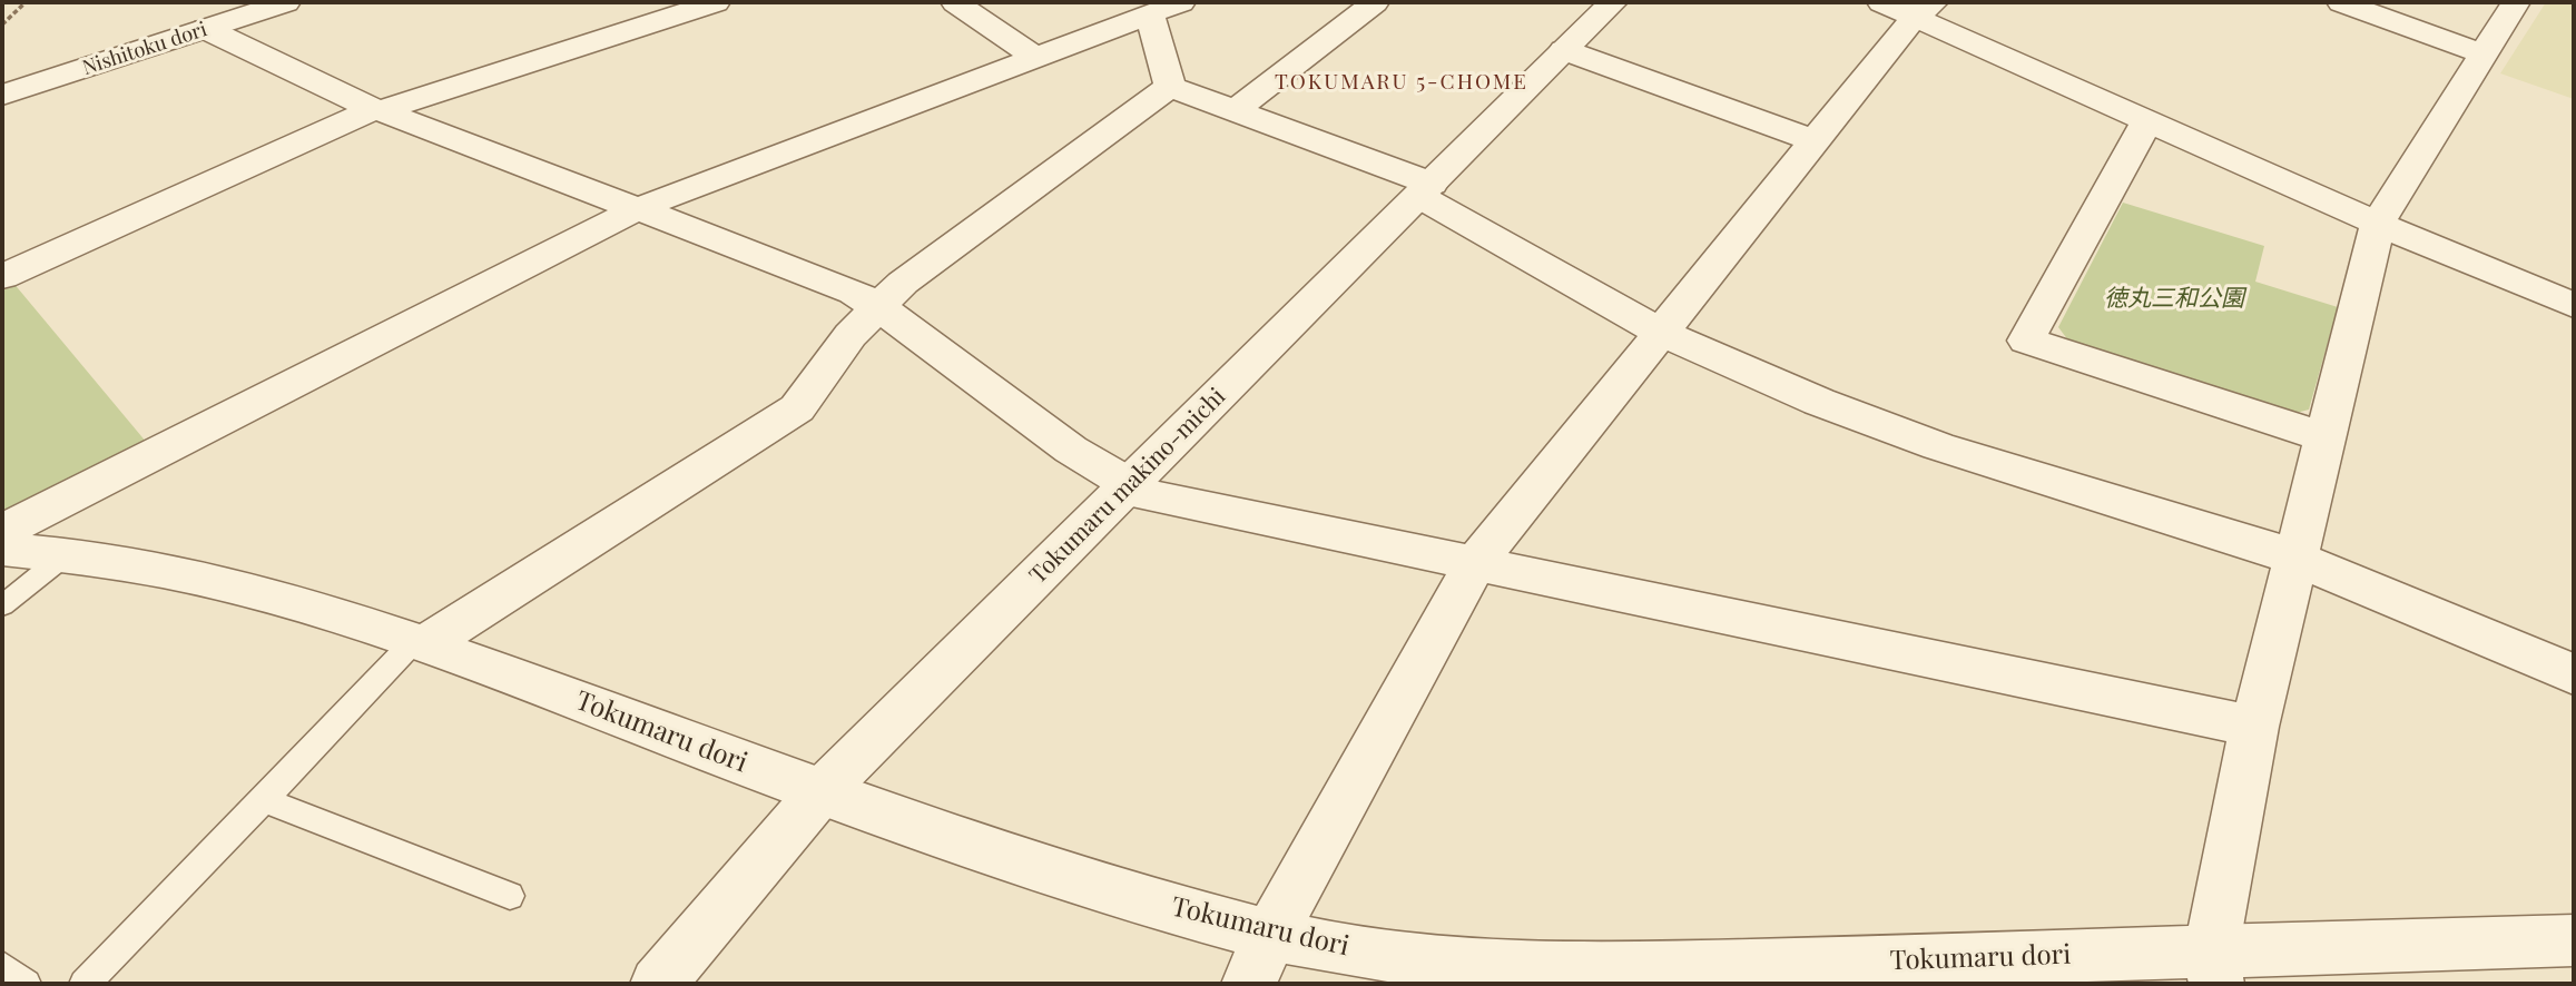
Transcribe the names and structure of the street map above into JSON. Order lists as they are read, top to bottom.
{
  "streets": {
    "street": ["Nishitoku dori", "Tokumaru makino-michi", "Tokumaru dori"]
  },
  "crossings": [
    ["Tokumaru makino-michi", "Tokumaru dori"]
  ],
  "districts": ["TOKUMARU 5-CHOME"],
  "parks": ["徳丸三和公園"]
}
